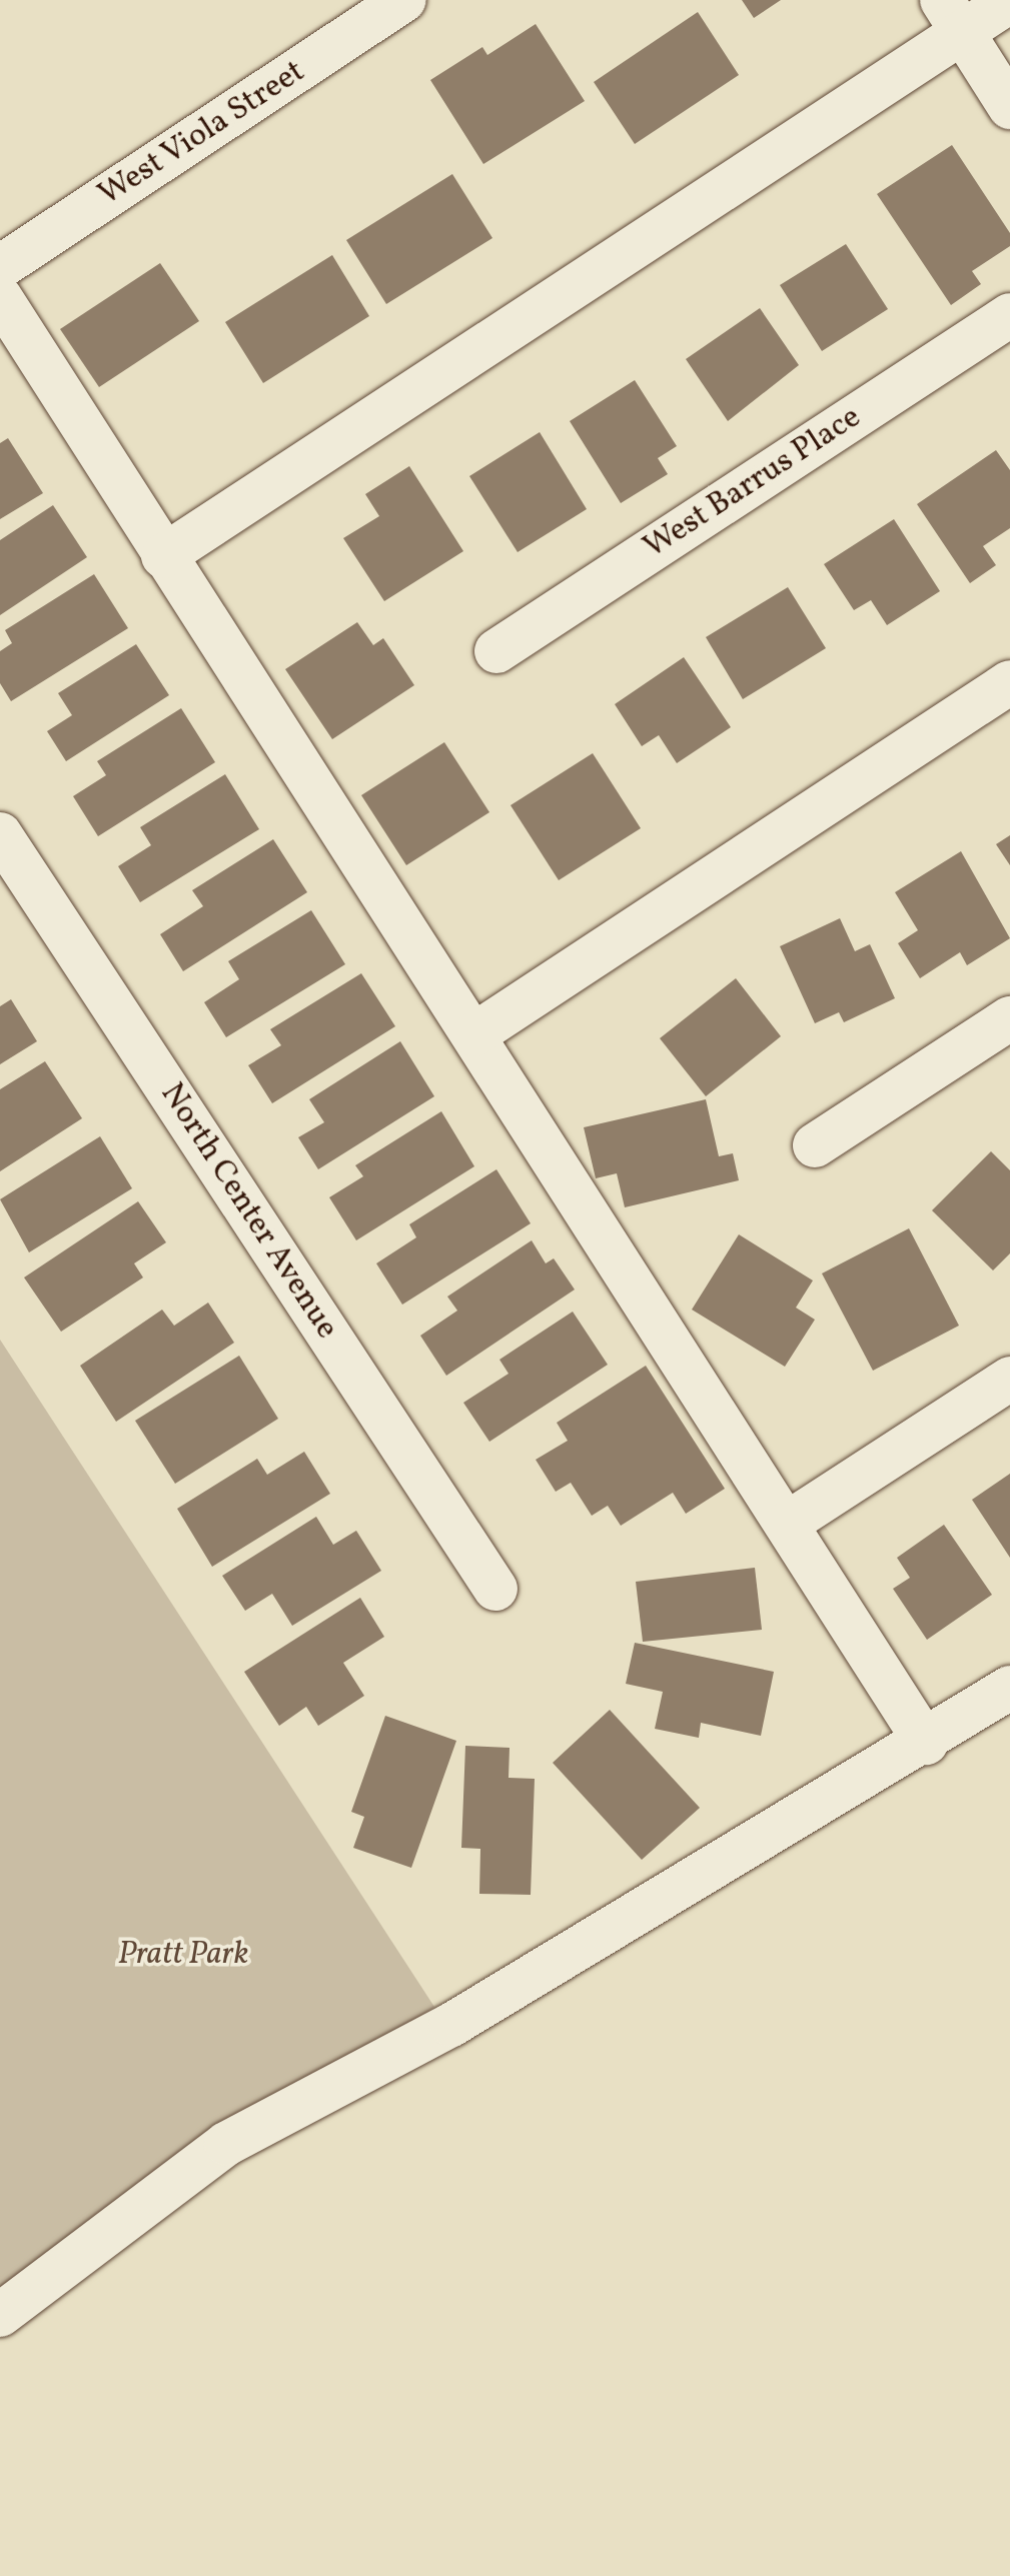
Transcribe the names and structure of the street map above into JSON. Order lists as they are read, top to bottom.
{
  "streets": {
    "street": ["West Viola Street", "West Barrus Place", "North Center Avenue"]
  },
  "parks": ["Pratt Park"]
}
